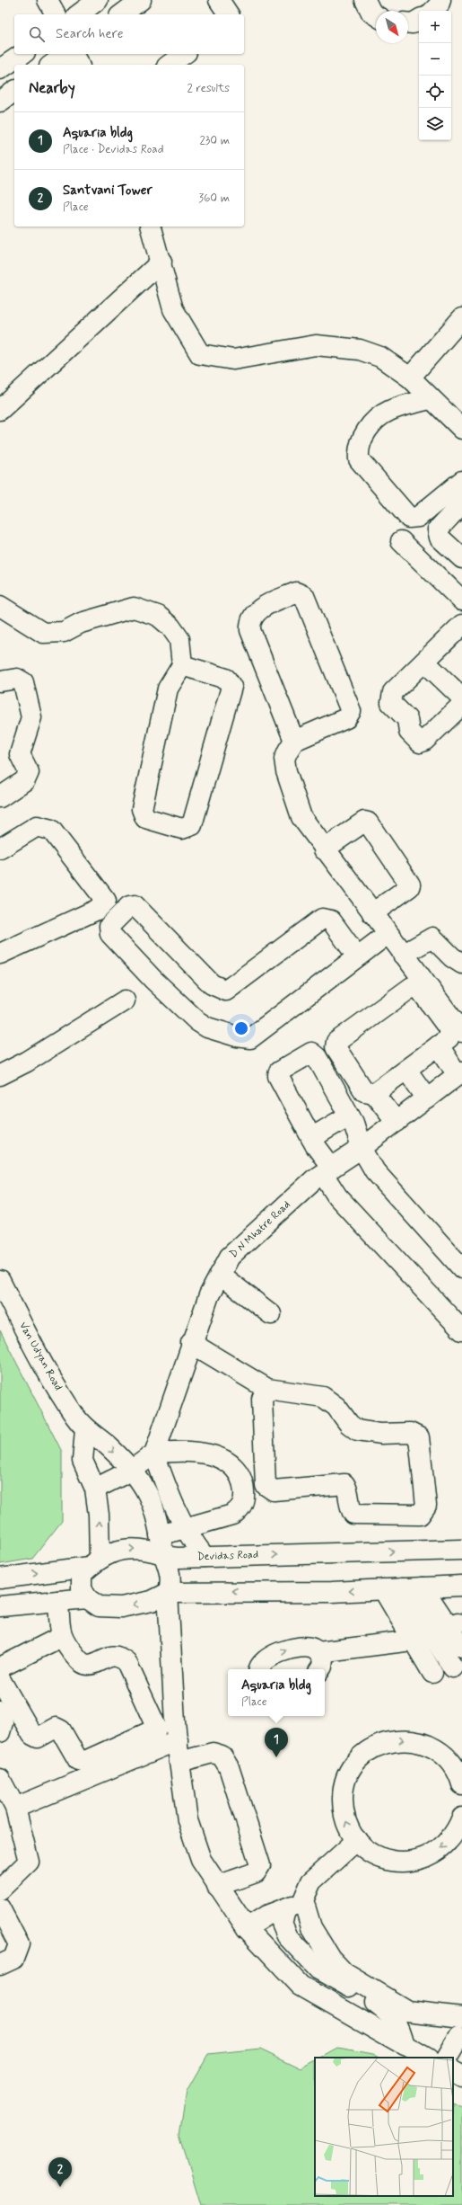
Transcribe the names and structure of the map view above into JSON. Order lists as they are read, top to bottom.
{
  "streets": {
    "street": ["D N Mhatre Road", "Van Udyan Road", "Devidas Road"]
  },
  "crossings": [
    ["Van Udyan Road", "Devidas Road"]
  ],
  "north": "bottom right",
  "page": {
    "map_buttons": ["+", "−"],
    "search": "Search here",
    "heading": ["Nearby", "2 results"],
    "list": [
      {
        "mark": "1",
        "name": "Aquaria bldg",
        "note": "Place · Devidas Road",
        "value": "230 m"
      },
      {
        "mark": "2",
        "name": "Santvani Tower",
        "note": "Place",
        "value": "360 m"
      }
    ],
    "popup": ["Aquaria bldg", "Place"],
    "pins": ["1", "2"]
  }
}
